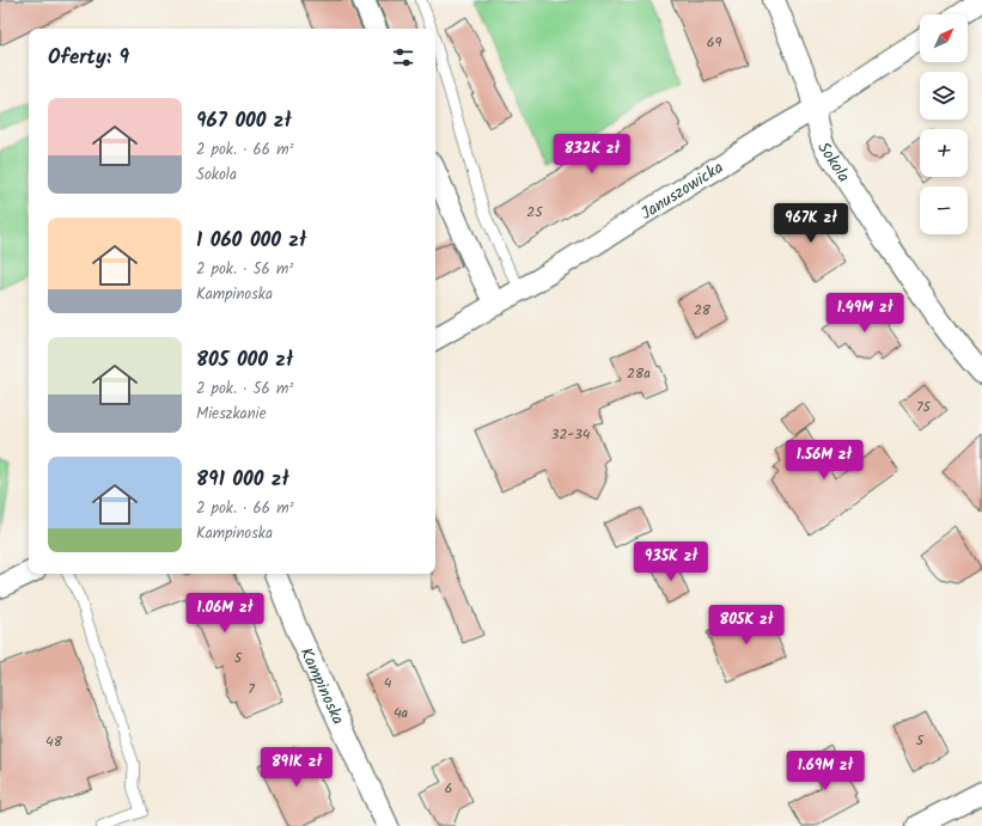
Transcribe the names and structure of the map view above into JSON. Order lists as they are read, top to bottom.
{
  "streets": {
    "street": ["Sokola", "Januszowicka", "Kampinoska"]
  },
  "crossings": [
    ["Sokola", "Januszowicka"]
  ],
  "house_numbers": [
    "69",
    "25",
    "28",
    "28a",
    "75",
    "32-34",
    "5",
    "4",
    "7",
    "4a",
    "5",
    "48",
    "6"
  ],
  "north": "top right",
  "page": {
    "map_buttons": ["+", "−"],
    "heading": "Oferty: 9",
    "list": [
      {
        "name": "967 000 zł",
        "note": "2 pok. · 66 m² · Sokola"
      },
      {
        "name": "1 060 000 zł",
        "note": "2 pok. · 56 m² · Kampinoska"
      },
      {
        "name": "805 000 zł",
        "note": "2 pok. · 56 m² · Mieszkanie"
      },
      {
        "name": "891 000 zł",
        "note": "2 pok. · 66 m² · Kampinoska"
      }
    ],
    "price": [
      "832K zł",
      "967K zł",
      "1.49M zł",
      "1.56M zł",
      "935K zł",
      "1.06M zł",
      "805K zł",
      "891K zł",
      "1.69M zł"
    ]
  }
}
